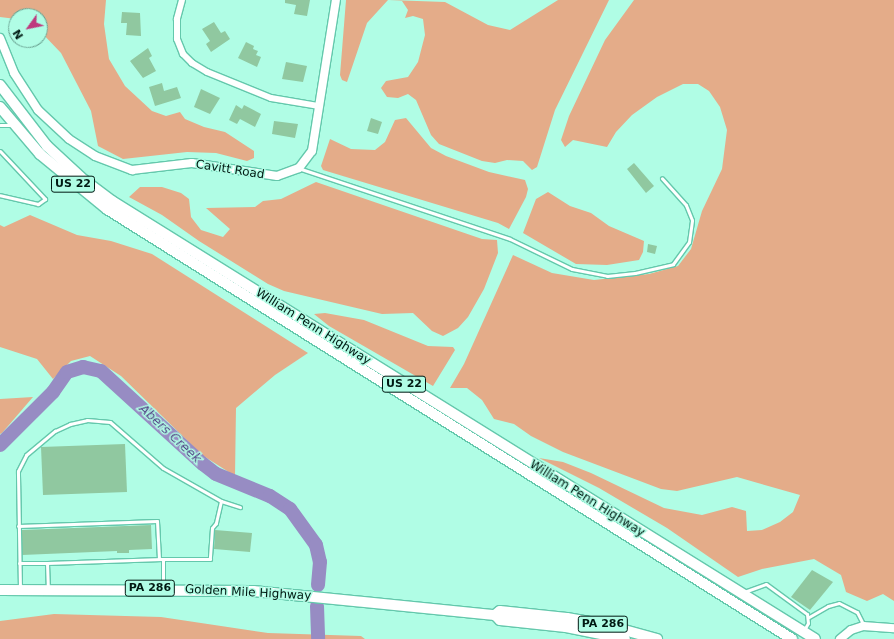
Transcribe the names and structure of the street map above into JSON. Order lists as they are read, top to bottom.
{
  "streets": {
    "main road": [
      "US 22",
      "William Penn Highway",
      "PA 286",
      "Golden Mile Highway"
    ],
    "street": ["Cavitt Road"]
  },
  "water": ["Abers Creek"],
  "north": "bottom left"
}
